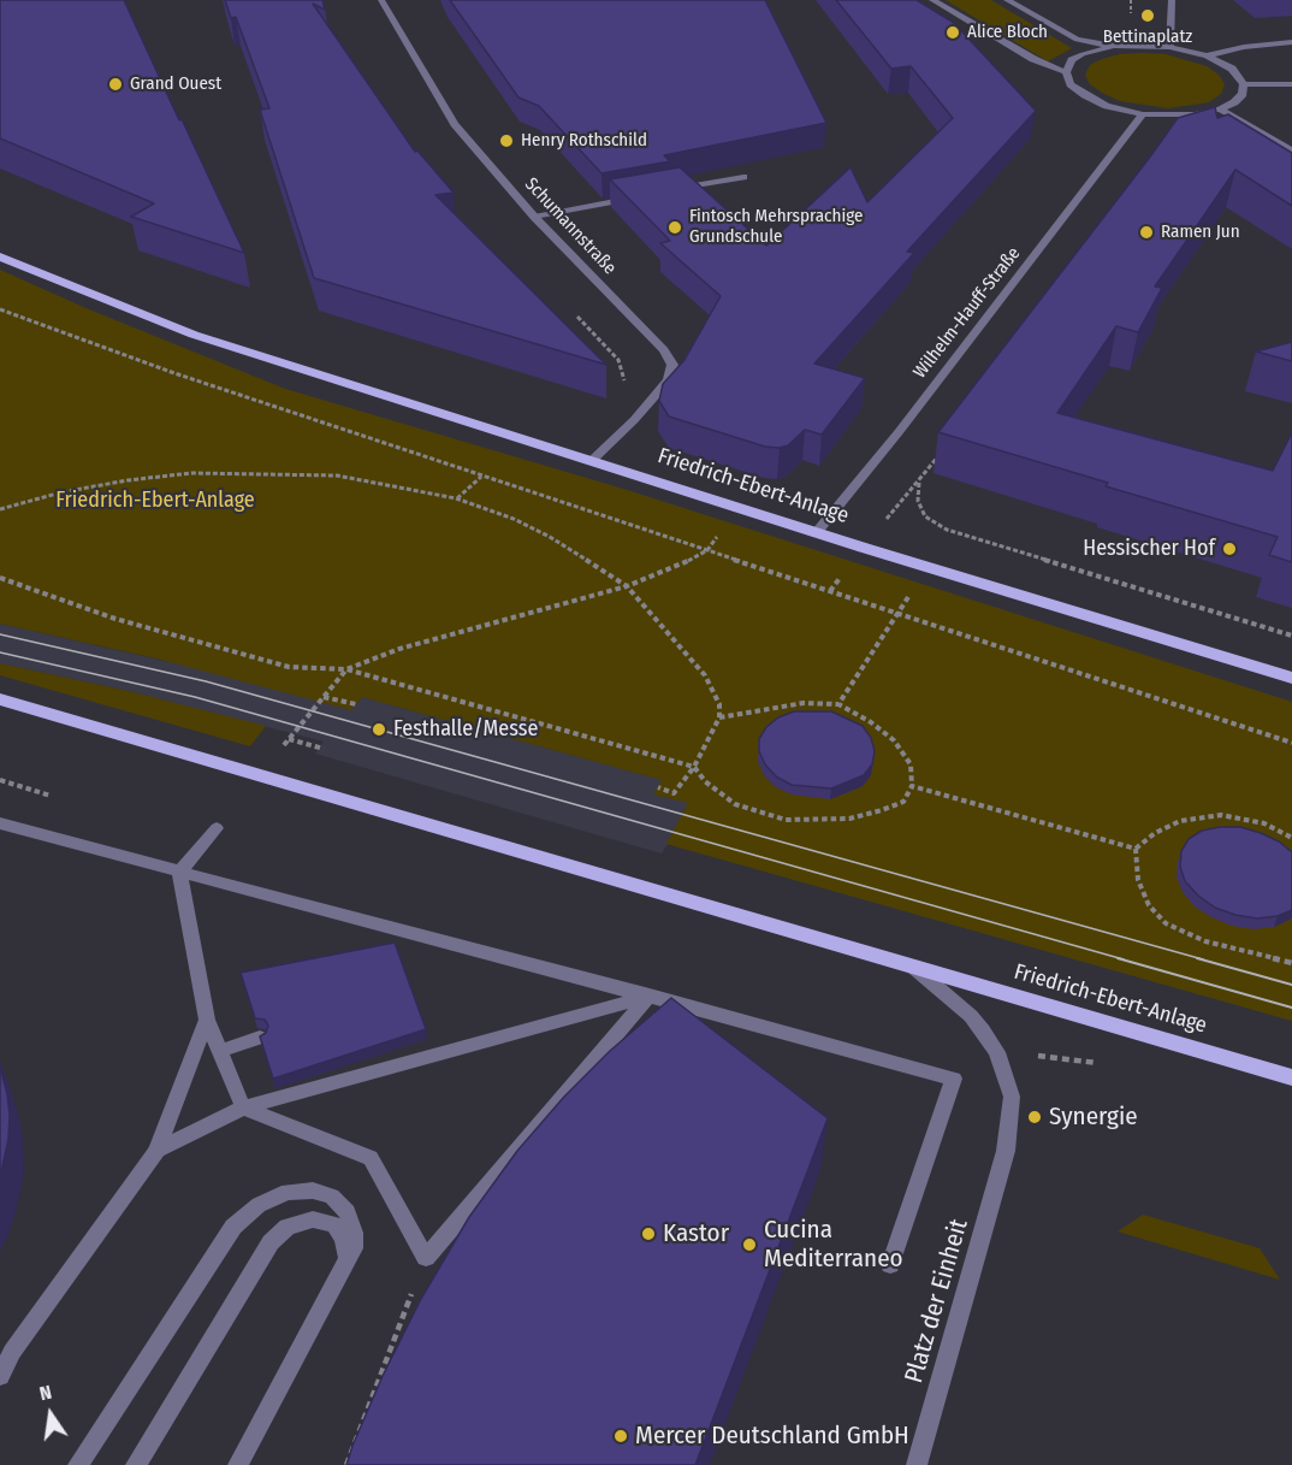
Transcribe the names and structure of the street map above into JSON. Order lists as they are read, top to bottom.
{
  "streets": {
    "main road": ["Friedrich-Ebert-Anlage"],
    "street": ["Schumannstraße", "Wilhelm-Hauff-Straße", "Platz der Einheit"]
  },
  "crossings": [
    ["Schumannstraße", "Friedrich-Ebert-Anlage"],
    ["Wilhelm-Hauff-Straße", "Friedrich-Ebert-Anlage"],
    ["Friedrich-Ebert-Anlage", "Platz der Einheit"]
  ],
  "parks": ["Friedrich-Ebert-Anlage"],
  "places": [
    "Bettinaplatz",
    "Alice Bloch",
    "Grand Ouest",
    "Henry Rothschild",
    "Fintosch Mehrsprachige Grundschule",
    "Ramen Jun",
    "Hessischer Hof",
    "Festhalle/Messe",
    "Synergie",
    "Kastor",
    "Cucina Mediterraneo",
    "Mercer Deutschland GmbH"
  ],
  "north": "top"
}
